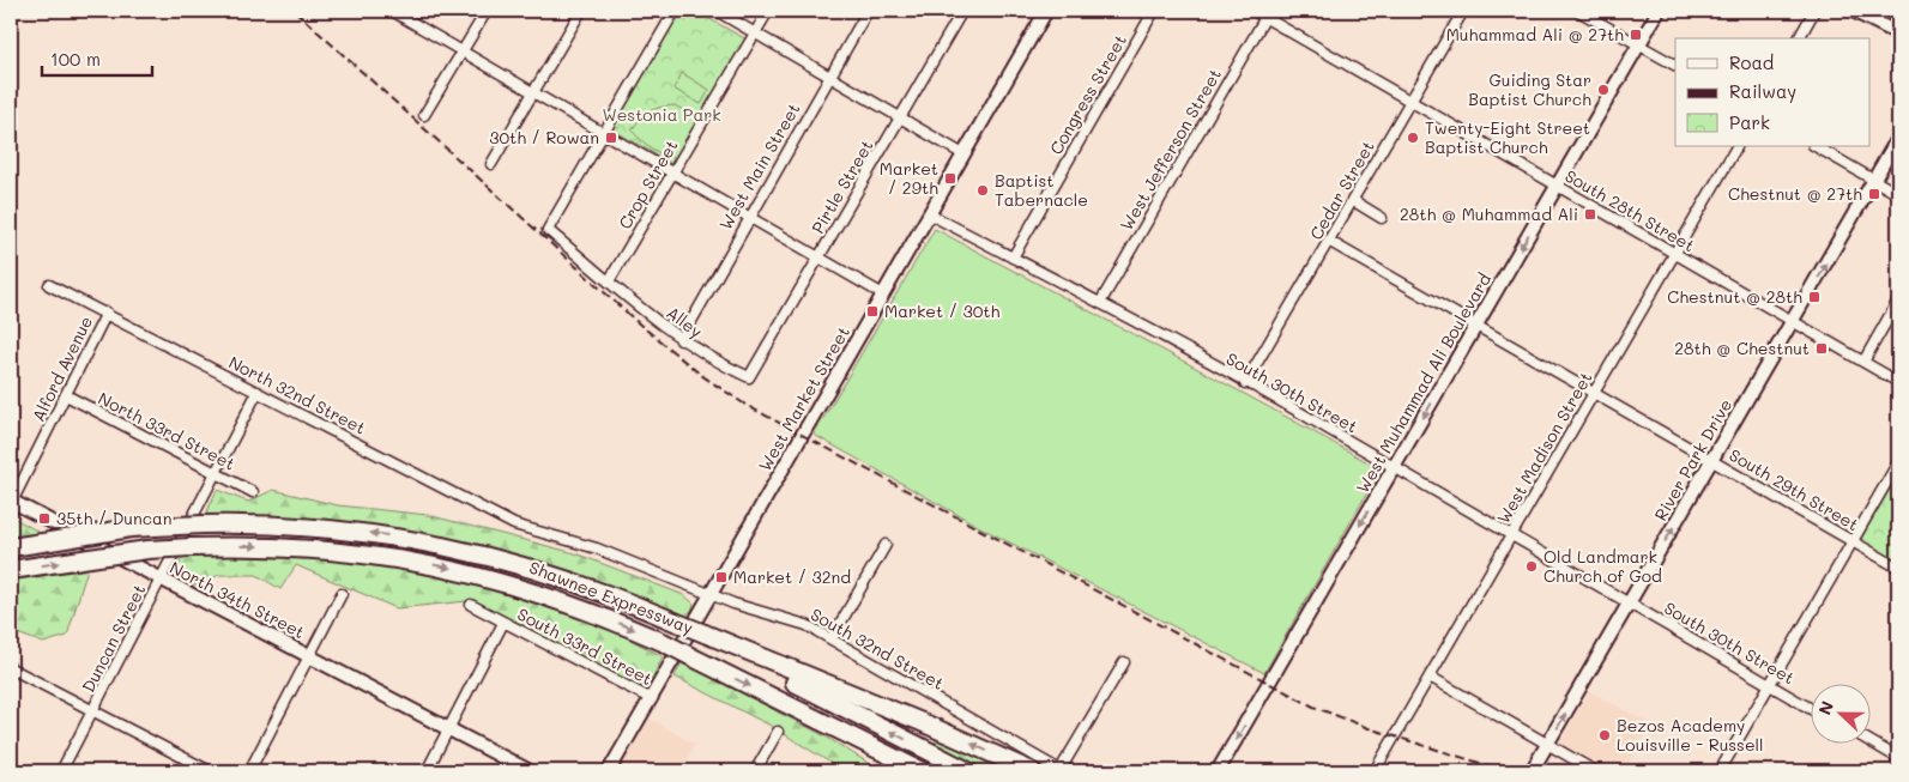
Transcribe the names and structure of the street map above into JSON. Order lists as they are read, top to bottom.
{
  "streets": {
    "highway": ["Shawnee Expressway"],
    "main road": [
      "West Muhammad Ali Boulevard",
      "West Market Street",
      "River Park Drive",
      "North 34th Street"
    ],
    "street": [
      "Congress Street",
      "West Jefferson Street",
      "West Main Street",
      "Crop Street",
      "Pirtle Street",
      "Cedar Street",
      "South 28th Street",
      "Alley",
      "Alford Avenue",
      "South 30th Street",
      "North 32nd Street",
      "North 33rd Street",
      "West Madison Street",
      "South 29th Street",
      "Duncan Street",
      "South 33rd Street",
      "South 32nd Street"
    ]
  },
  "crossings": [
    ["Congress Street", "South 30th Street"],
    ["West Jefferson Street", "South 28th Street"],
    ["West Jefferson Street", "South 30th Street"],
    ["West Main Street", "Alley"],
    ["Crop Street", "Alley"],
    ["Pirtle Street", "Alley"],
    ["Cedar Street", "South 28th Street"],
    ["Cedar Street", "South 30th Street"],
    ["Cedar Street", "South 29th Street"],
    ["South 28th Street", "West Muhammad Ali Boulevard"],
    ["South 28th Street", "West Madison Street"],
    ["South 28th Street", "River Park Drive"],
    ["Alford Avenue", "North 32nd Street"],
    ["Alford Avenue", "North 33rd Street"],
    ["Alford Avenue", "North 34th Street"],
    ["West Muhammad Ali Boulevard", "South 30th Street"],
    ["West Muhammad Ali Boulevard", "South 29th Street"],
    ["South 30th Street", "West Market Street"],
    ["South 30th Street", "West Madison Street"],
    ["South 30th Street", "River Park Drive"],
    ["North 32nd Street", "Duncan Street"],
    ["North 32nd Street", "South 32nd Street"],
    ["West Market Street", "South 33rd Street"],
    ["West Market Street", "South 32nd Street"],
    ["North 33rd Street", "Duncan Street"],
    ["West Madison Street", "South 29th Street"],
    ["River Park Drive", "South 29th Street"],
    ["North 34th Street", "Duncan Street"]
  ],
  "one_way": ["West Muhammad Ali Boulevard", "River Park Drive"],
  "parks": ["Westonia Park"],
  "places": {
    "transit": [
      "Muhammad Ali @ 27th",
      "30th / Rowan",
      "Market / 29th",
      "Chestnut @ 27th",
      "28th @ Muhammad Ali",
      "Chestnut @ 28th",
      "Market / 30th",
      "28th @ Chestnut",
      "35th / Duncan",
      "Market / 32nd"
    ],
    "other": [
      "Guiding Star Baptist Church",
      "Twenty-Eight Street Baptist Church",
      "Baptist Tabernacle",
      "Old Landmark Church of God",
      "Bezos Academy Louisville - Russell"
    ]
  },
  "legend": ["Road", "Railway", "Park"],
  "scale_bar": "100 m",
  "north": "left"
}
